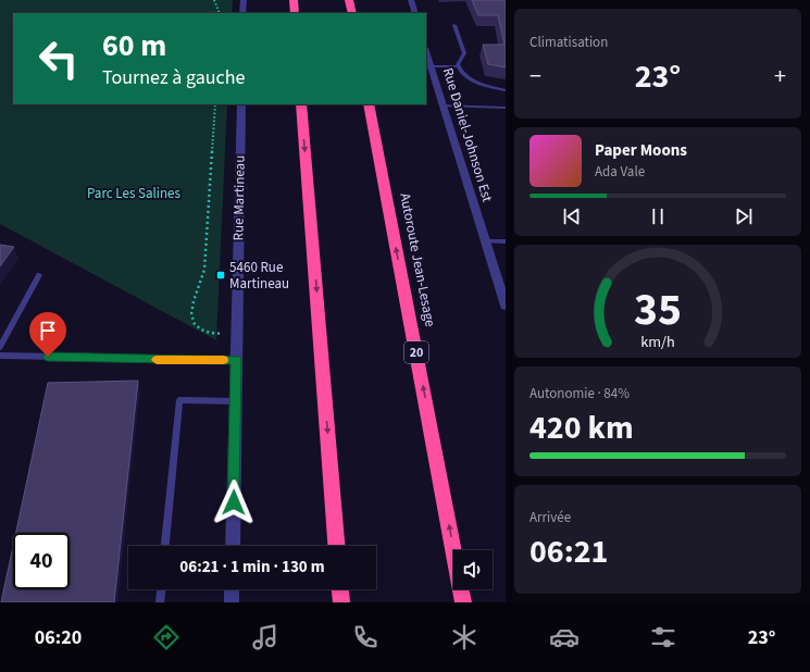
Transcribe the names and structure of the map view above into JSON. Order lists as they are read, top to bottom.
{
  "streets": {
    "highway": ["Autoroute Jean-Lesage", "20"],
    "street": ["Rue Daniel-Johnson Est", "Rue Martineau"]
  },
  "parks": ["Parc Les Salines"],
  "places": {
    "transit": ["5460 Rue Martineau"]
  },
  "page": {
    "tile": [
      "Climatisation",
      ["Autonomie · 84%", "420 km"],
      ["Arrivée", "06:21"]
    ],
    "turn": ["60 m", "Tournez à gauche"],
    "heat": ["−", "23°", "+"],
    "song": ["Paper Moons", "Ada Vale"],
    "limit": "40",
    "trip": "06:21 · 1 min · 130 m",
    "tabs": ["06:20", "23°"],
    "gauge": ["35", "km/h"]
  }
}
